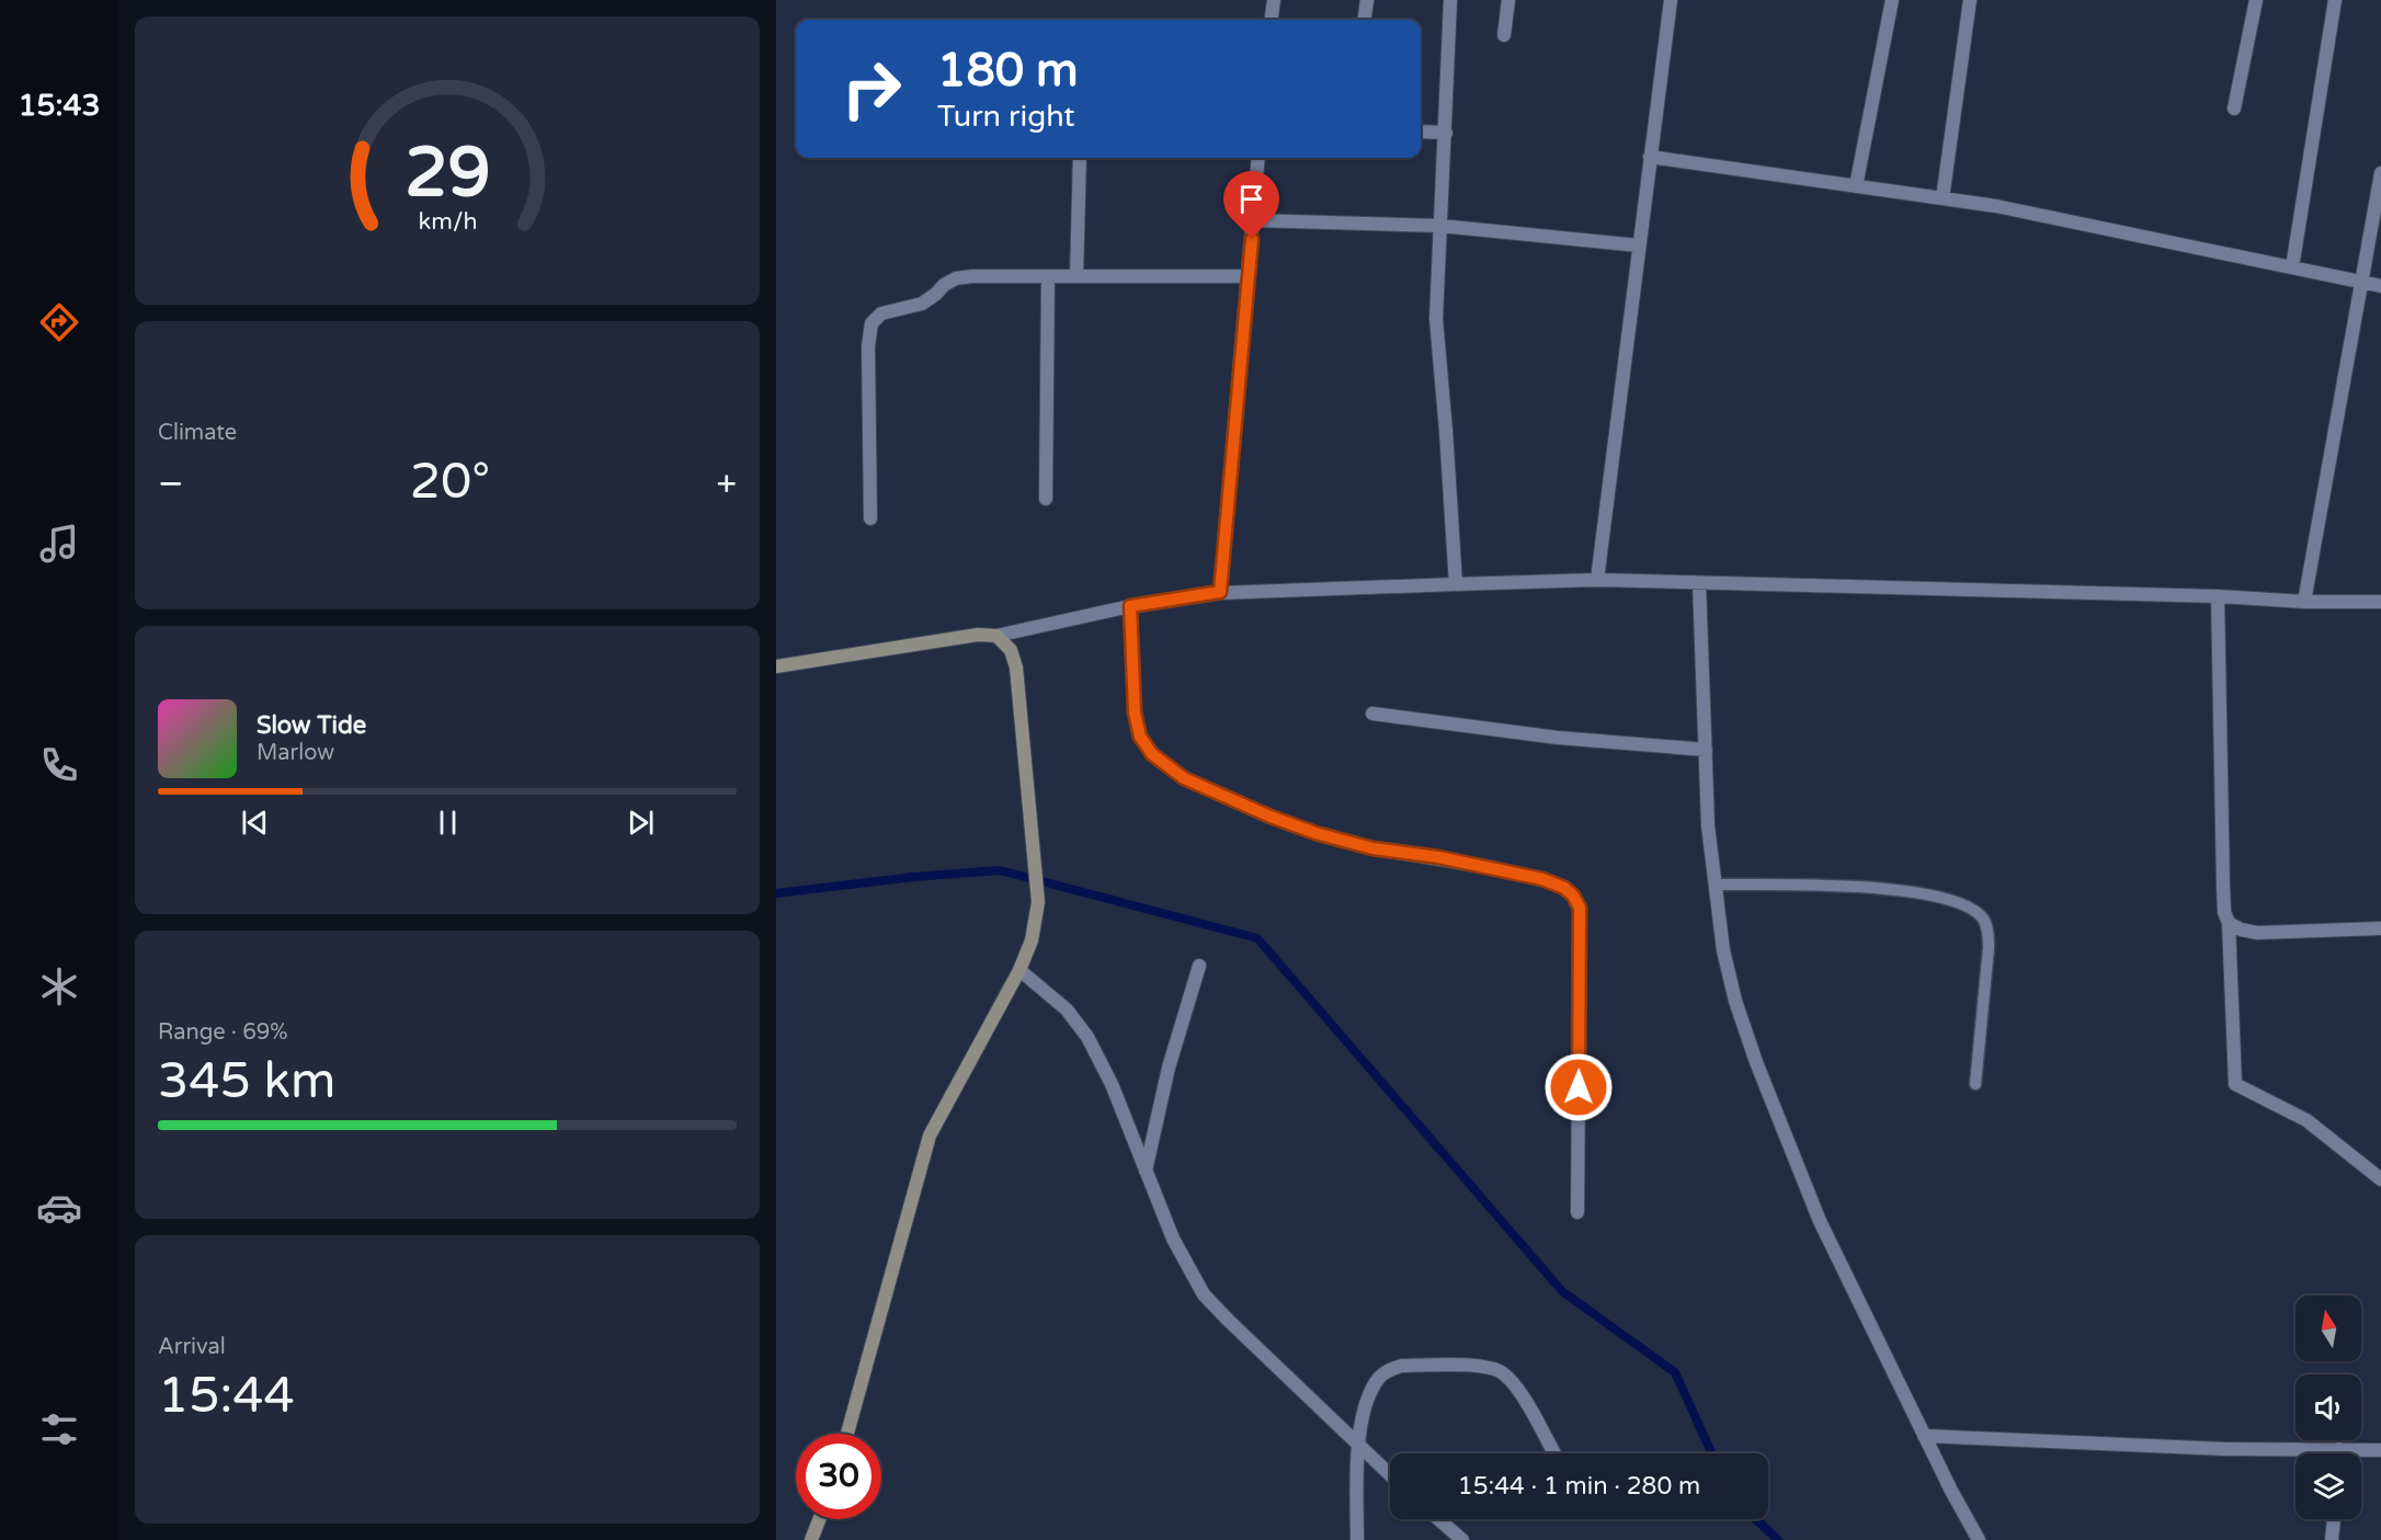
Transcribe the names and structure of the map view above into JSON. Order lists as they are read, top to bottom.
{
  "north": "top",
  "page": {
    "tabs": "15:43",
    "turn": ["180 m", "Turn right"],
    "tile": [
      "Climate",
      ["Range · 69%", "345 km"],
      ["Arrival", "15:44"]
    ],
    "heat": ["−", "20°", "+"],
    "song": ["Slow Tide", "Marlow"],
    "limit": "30",
    "trip": "15:44 · 1 min · 280 m",
    "gauge": ["29", "km/h"]
  }
}
